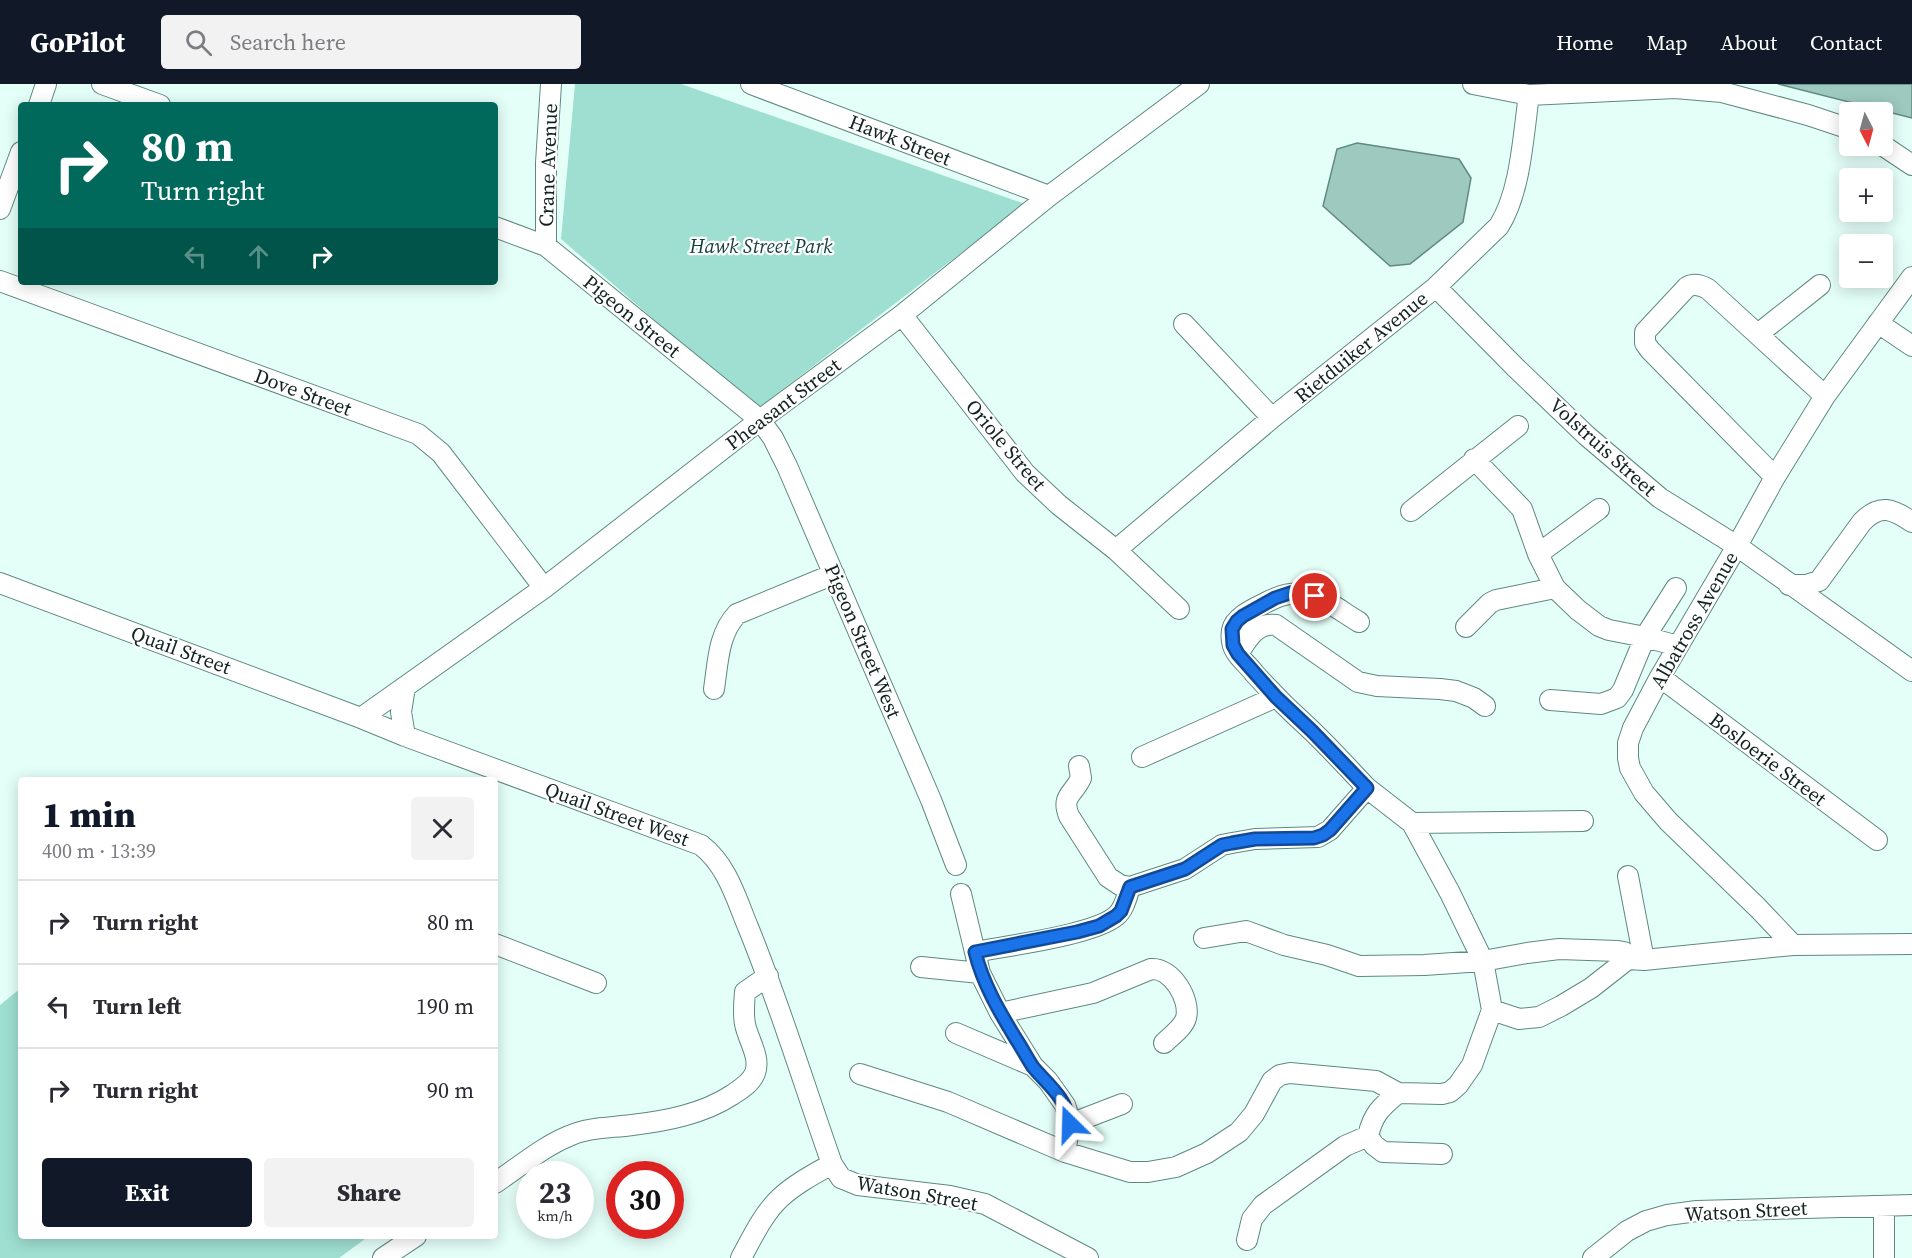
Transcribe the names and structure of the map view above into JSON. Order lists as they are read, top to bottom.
{
  "streets": {
    "street": [
      "Hawk Street",
      "Crane Avenue",
      "Pigeon Street",
      "Rietduiker Avenue",
      "Dove Street",
      "Pheasant Street",
      "Oriole Street",
      "Volstruis Street",
      "Albatross Avenue",
      "Pigeon Street West",
      "Quail Street",
      "Bosloerie Street",
      "Quail Street West",
      "Watson Street"
    ]
  },
  "crossings": [
    ["Hawk Street", "Pheasant Street"],
    ["Crane Avenue", "Pigeon Street"],
    ["Pigeon Street", "Pheasant Street"],
    ["Pigeon Street", "Pigeon Street West"],
    ["Rietduiker Avenue", "Oriole Street"],
    ["Rietduiker Avenue", "Volstruis Street"],
    ["Dove Street", "Pheasant Street"],
    ["Pheasant Street", "Oriole Street"],
    ["Pheasant Street", "Pigeon Street West"],
    ["Pheasant Street", "Quail Street"],
    ["Pheasant Street", "Quail Street West"],
    ["Volstruis Street", "Albatross Avenue"],
    ["Albatross Avenue", "Bosloerie Street"],
    ["Quail Street", "Quail Street West"],
    ["Quail Street West", "Watson Street"]
  ],
  "parks": ["Hawk Street Park"],
  "north": "bottom",
  "page": {
    "header": "GoPilot",
    "search": "Search here",
    "nav": [
      "Home",
      "Map",
      "About",
      "Contact"
    ],
    "map_buttons": ["+", "−"],
    "turn": ["80 m", "Turn right"],
    "heading": ["1 min", "400 m · 13:39"],
    "list": [
      {
        "name": "Turn right",
        "value": "80 m"
      },
      {
        "name": "Turn left",
        "value": "190 m"
      },
      {
        "name": "Turn right",
        "value": "90 m"
      }
    ],
    "buttons": ["Exit", "Share"],
    "speed": "23 km/h",
    "limit": "30"
  }
}
